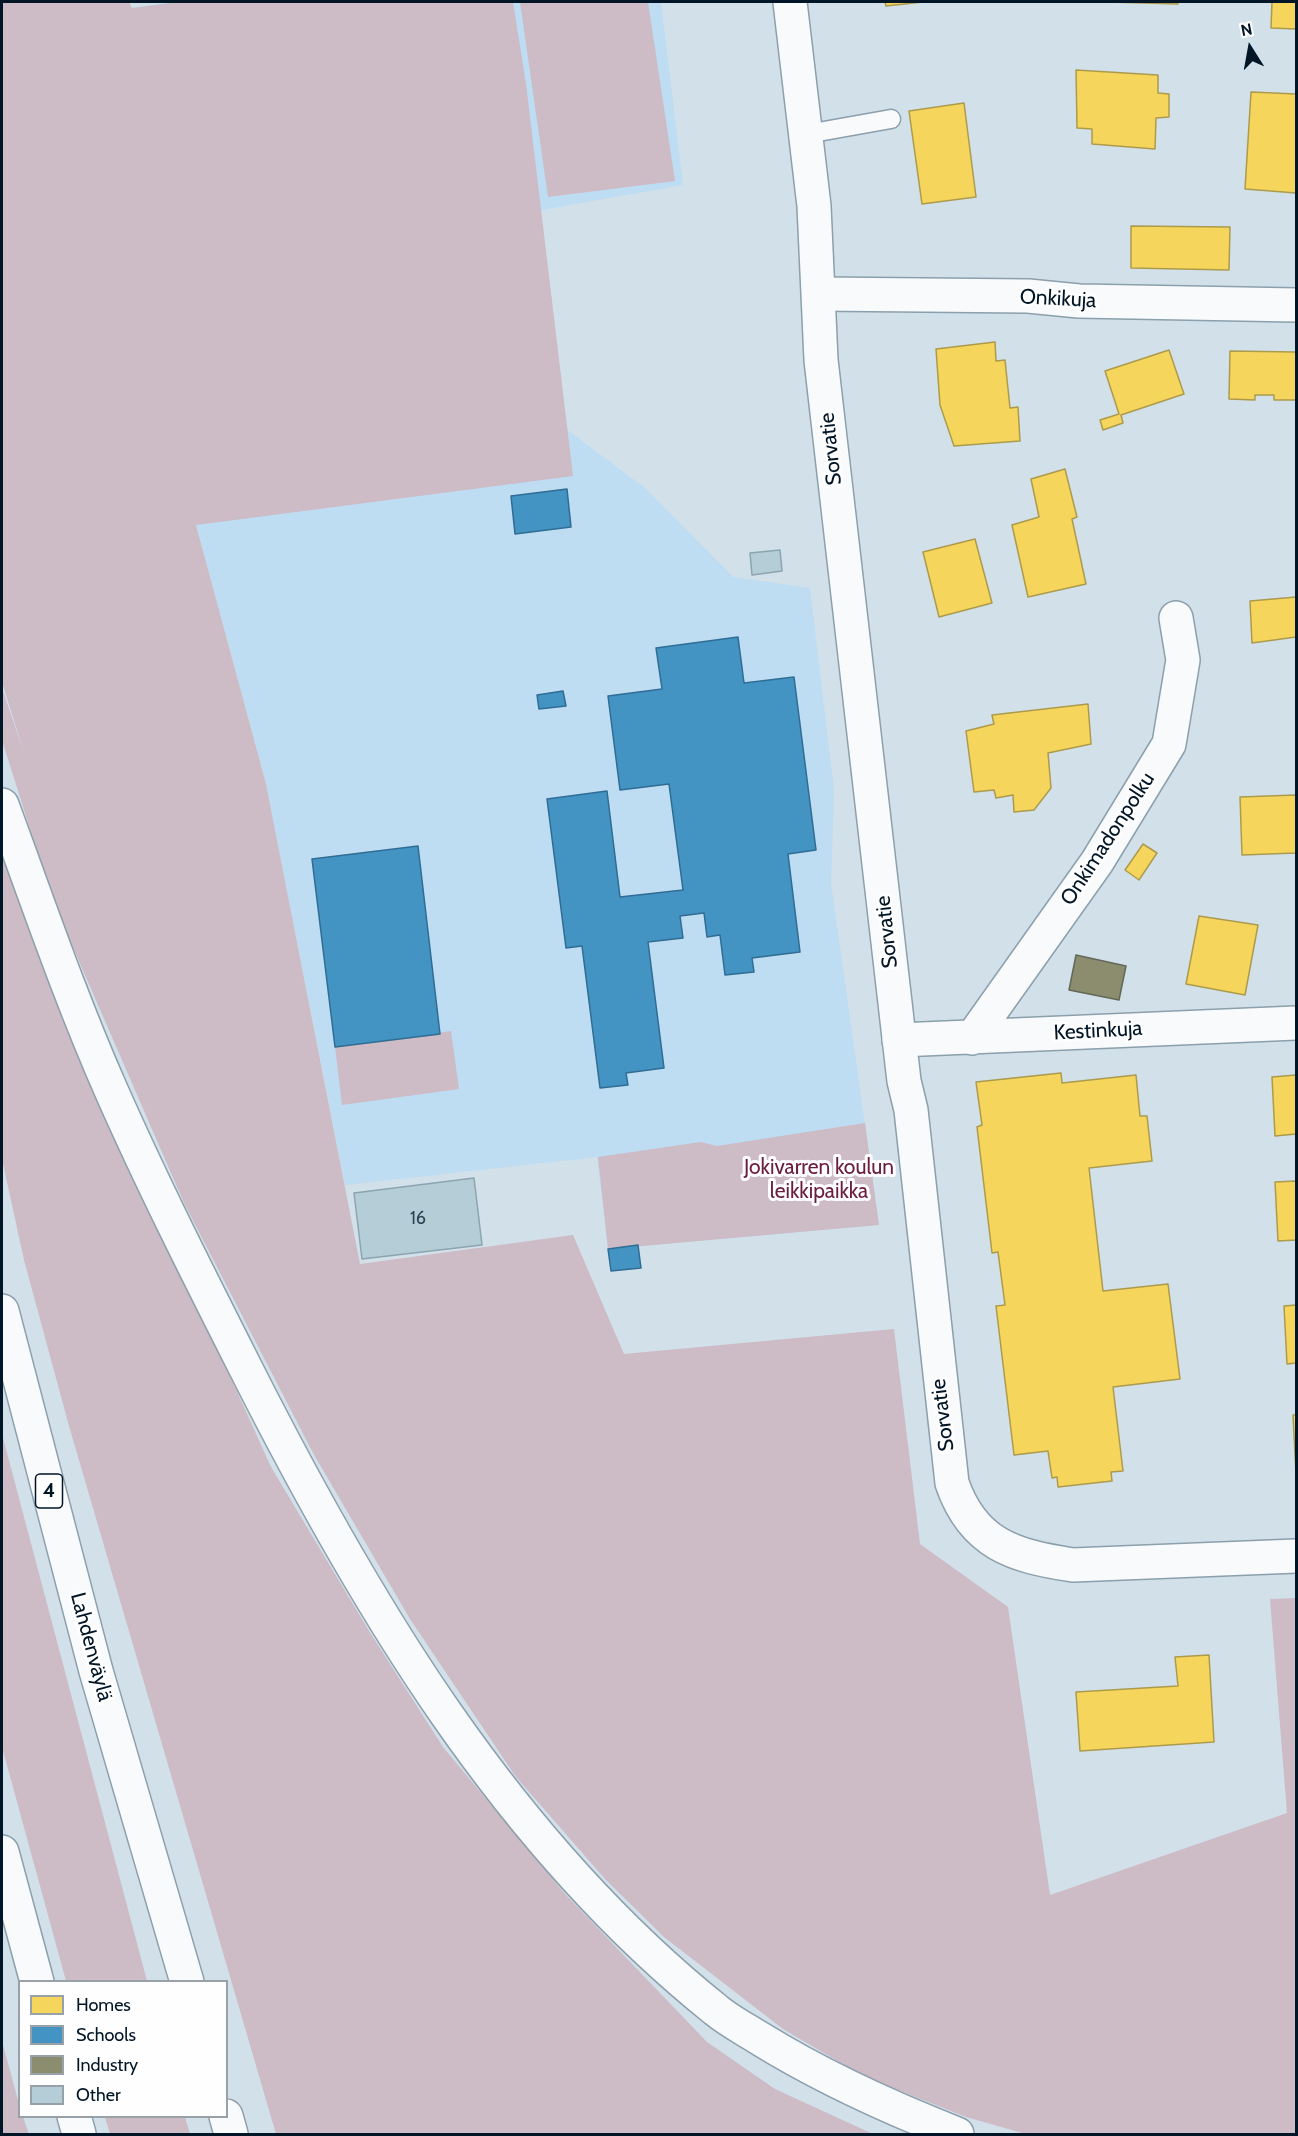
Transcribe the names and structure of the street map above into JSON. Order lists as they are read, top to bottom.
{
  "streets": {
    "main road": [
      "Onkikuja",
      "Sorvatie",
      "Onkimadonpolku",
      "Kestinkuja",
      "4",
      "Lahdenväylä"
    ]
  },
  "crossings": [
    ["Onkikuja", "Sorvatie"],
    ["Sorvatie", "Kestinkuja"],
    ["Onkimadonpolku", "Kestinkuja"]
  ],
  "parks": ["Jokivarren koulun leikkipaikka"],
  "house_numbers": ["16"],
  "legend": [
    "Homes",
    "Schools",
    "Industry",
    "Other"
  ],
  "north": "top"
}
